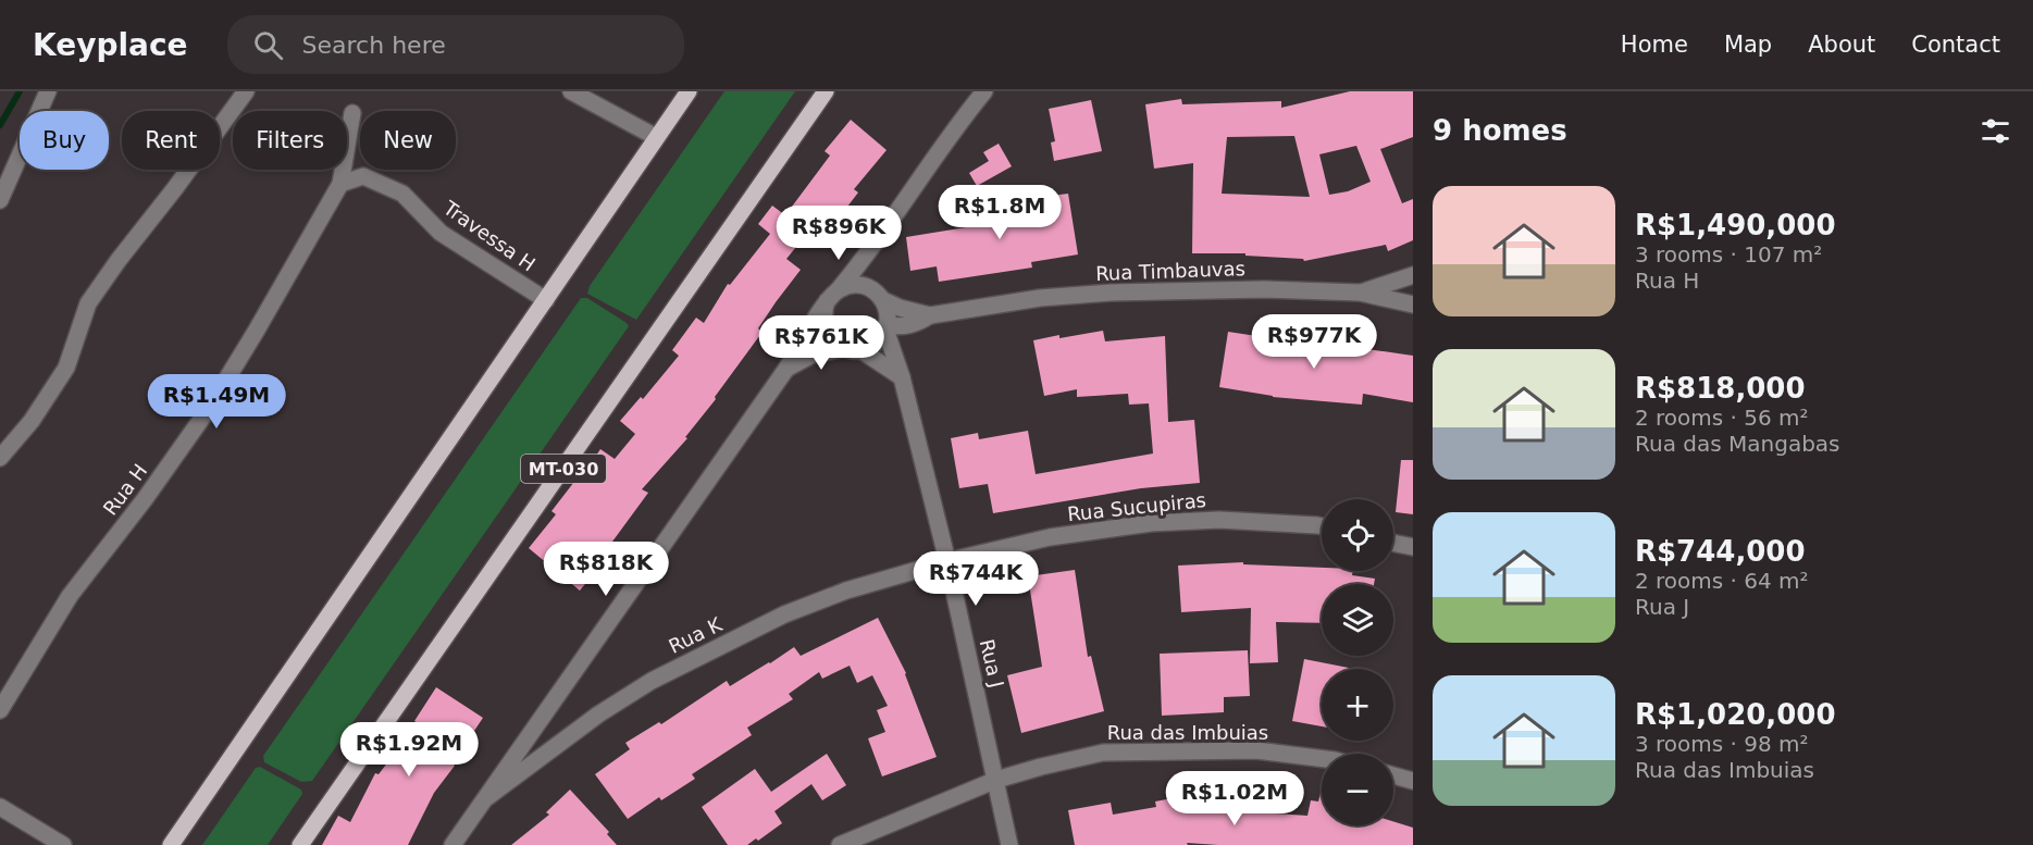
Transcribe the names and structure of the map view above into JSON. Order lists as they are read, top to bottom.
{
  "streets": {
    "main road": ["MT-030"],
    "street": [
      "Travessa H",
      "Rua Timbauvas",
      "Rua H",
      "Rua Sucupiras",
      "Rua K",
      "Rua J",
      "Rua das Imbuias"
    ]
  },
  "crossings": [
    ["Travessa H", "Rua H"],
    ["Rua Sucupiras", "Rua K"],
    ["Rua Sucupiras", "Rua J"],
    ["Rua K", "Rua J"],
    ["Rua J", "Rua das Imbuias"]
  ],
  "page": {
    "header": "Keyplace",
    "search": "Search here",
    "nav": [
      "Home",
      "Map",
      "About",
      "Contact"
    ],
    "heading": "9 homes",
    "chip": [
      "Buy",
      "Rent",
      "Filters",
      "New"
    ],
    "list": [
      {
        "name": "R$1,490,000",
        "note": "3 rooms · 107 m² · Rua H"
      },
      {
        "name": "R$818,000",
        "note": "2 rooms · 56 m² · Rua das Mangabas"
      },
      {
        "name": "R$744,000",
        "note": "2 rooms · 64 m² · Rua J"
      },
      {
        "name": "R$1,020,000",
        "note": "3 rooms · 98 m² · Rua das Imbuias"
      }
    ],
    "price": [
      "R$1.8M",
      "R$896K",
      "R$977K",
      "R$761K",
      "R$1.49M",
      "R$818K",
      "R$744K",
      "R$1.92M",
      "R$1.02M"
    ],
    "map_buttons": ["+", "−"]
  }
}
